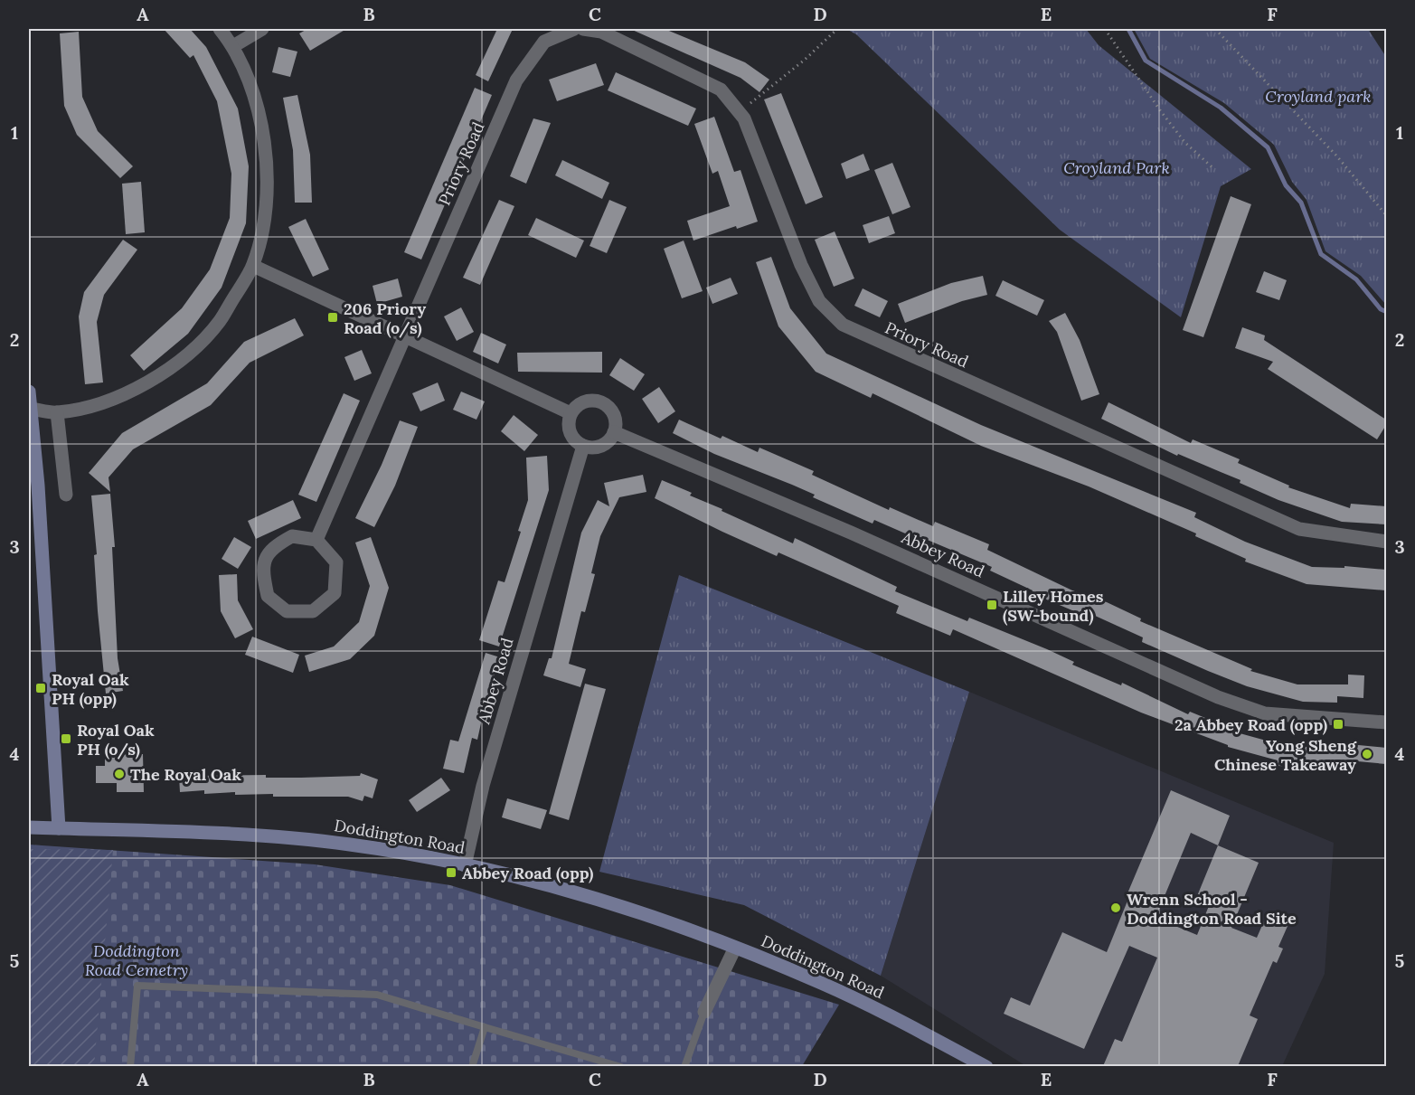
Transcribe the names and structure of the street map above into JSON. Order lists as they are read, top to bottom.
{
  "streets": {
    "street": ["Priory Road", "Abbey Road", "Doddington Road"]
  },
  "crossings": [
    ["Abbey Road", "Doddington Road"]
  ],
  "parks": ["Croyland park", "Croyland Park", "Doddington Road Cemetry"],
  "places": {
    "transit": [
      "206 Priory Road (o/s)",
      "Lilley Homes (SW-bound)",
      "Royal Oak PH (opp)",
      "2a Abbey Road (opp)",
      "Royal Oak PH (o/s)",
      "Abbey Road (opp)"
    ],
    "other": ["Yong Sheng Chinese Takeaway", "The Royal Oak", "Wrenn School - Doddington Road Site"]
  },
  "grid": {
    "columns": [
      "A",
      "B",
      "C",
      "D",
      "E",
      "F"
    ],
    "rows": [
      "1",
      "2",
      "3",
      "4",
      "5"
    ]
  }
}
